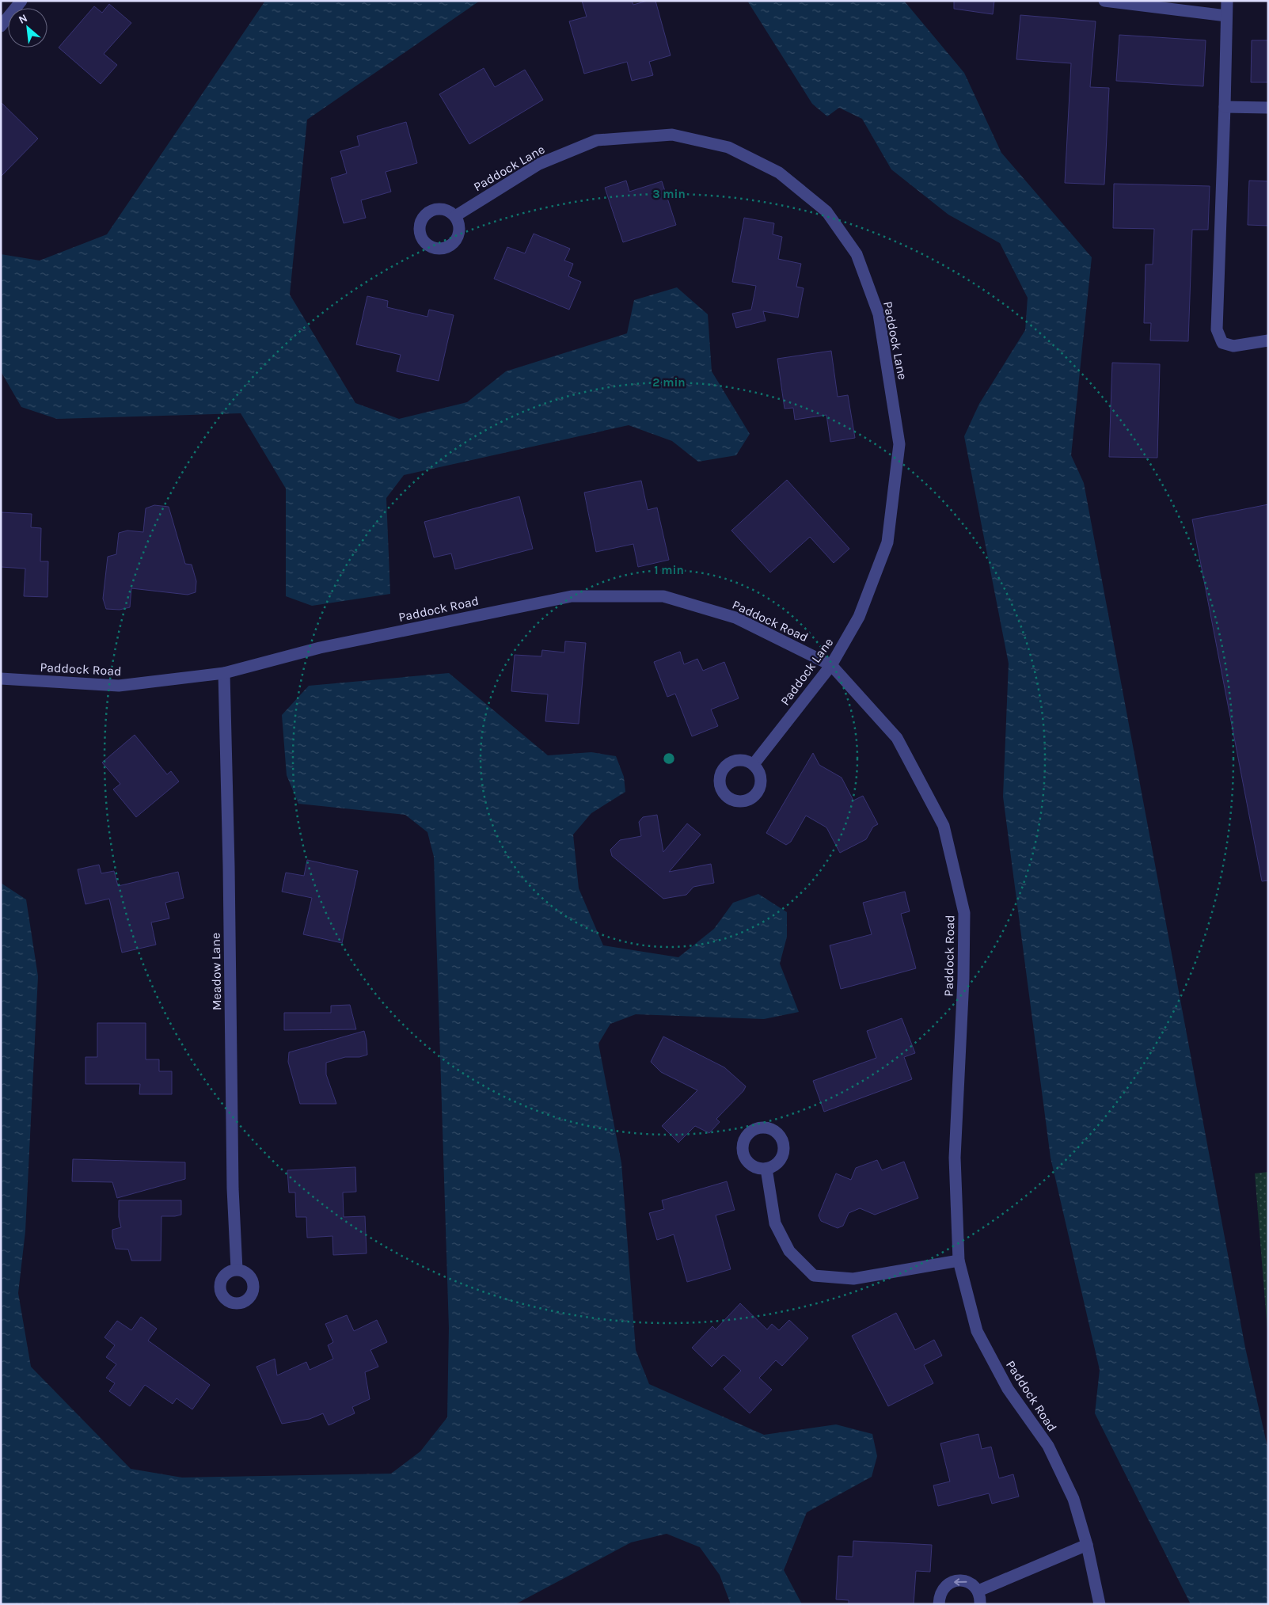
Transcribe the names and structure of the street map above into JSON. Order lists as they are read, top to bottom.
{
  "streets": {
    "street": ["Paddock Lane", "Paddock Road", "Meadow Lane"]
  },
  "crossings": [
    ["Paddock Lane", "Paddock Road"],
    ["Paddock Road", "Meadow Lane"]
  ],
  "north": "top left",
  "rings": ["3 min", "2 min", "1 min"]
}
